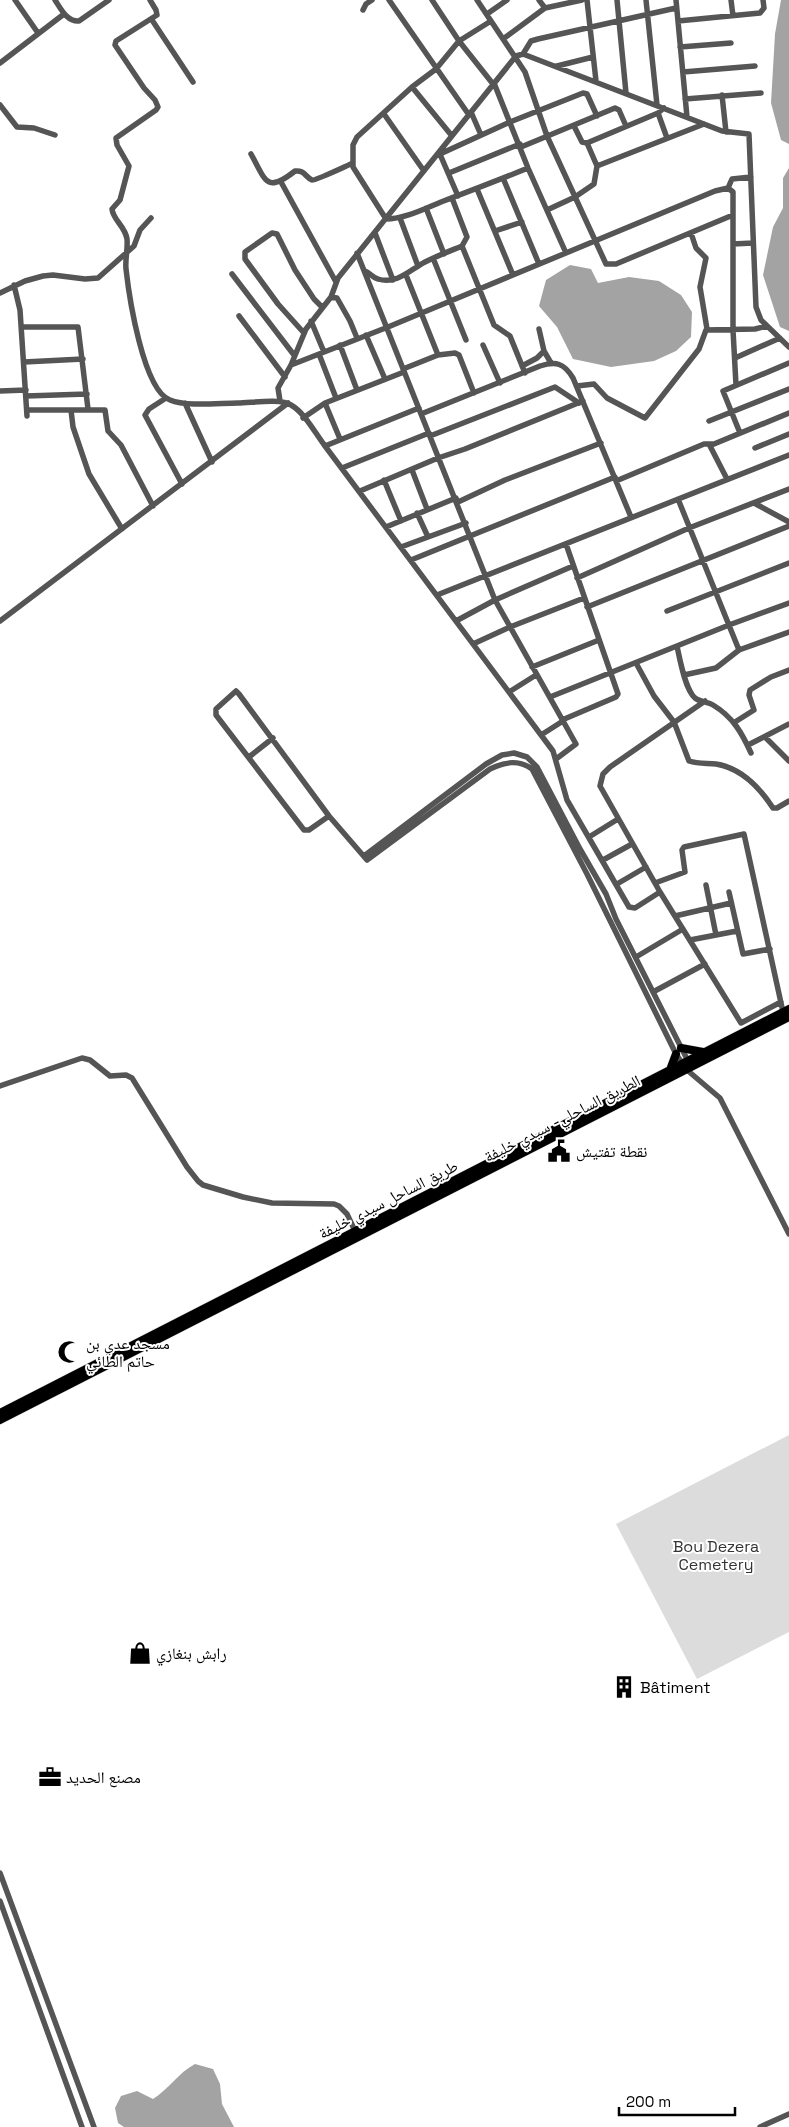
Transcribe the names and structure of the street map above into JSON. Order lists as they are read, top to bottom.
{
  "streets": {
    "highway": ["الطريق الساحلي- سيدي خليفة", "طريق الساحل سيدي خليفة"]
  },
  "crossings": [
    ["الطريق الساحلي- سيدي خليفة", "طريق الساحل سيدي خليفة"]
  ],
  "parks": ["Bou Dezera Cemetery"],
  "places": {
    "public building": ["نقطة تفتيش"],
    "mosque": ["مسجد عدي بن حاتم الطائي"],
    "shop": ["رابش بنغازي"],
    "building": ["Bâtiment"],
    "office": ["مصنع الحديد"]
  },
  "scale_bar": "200 m"
}
